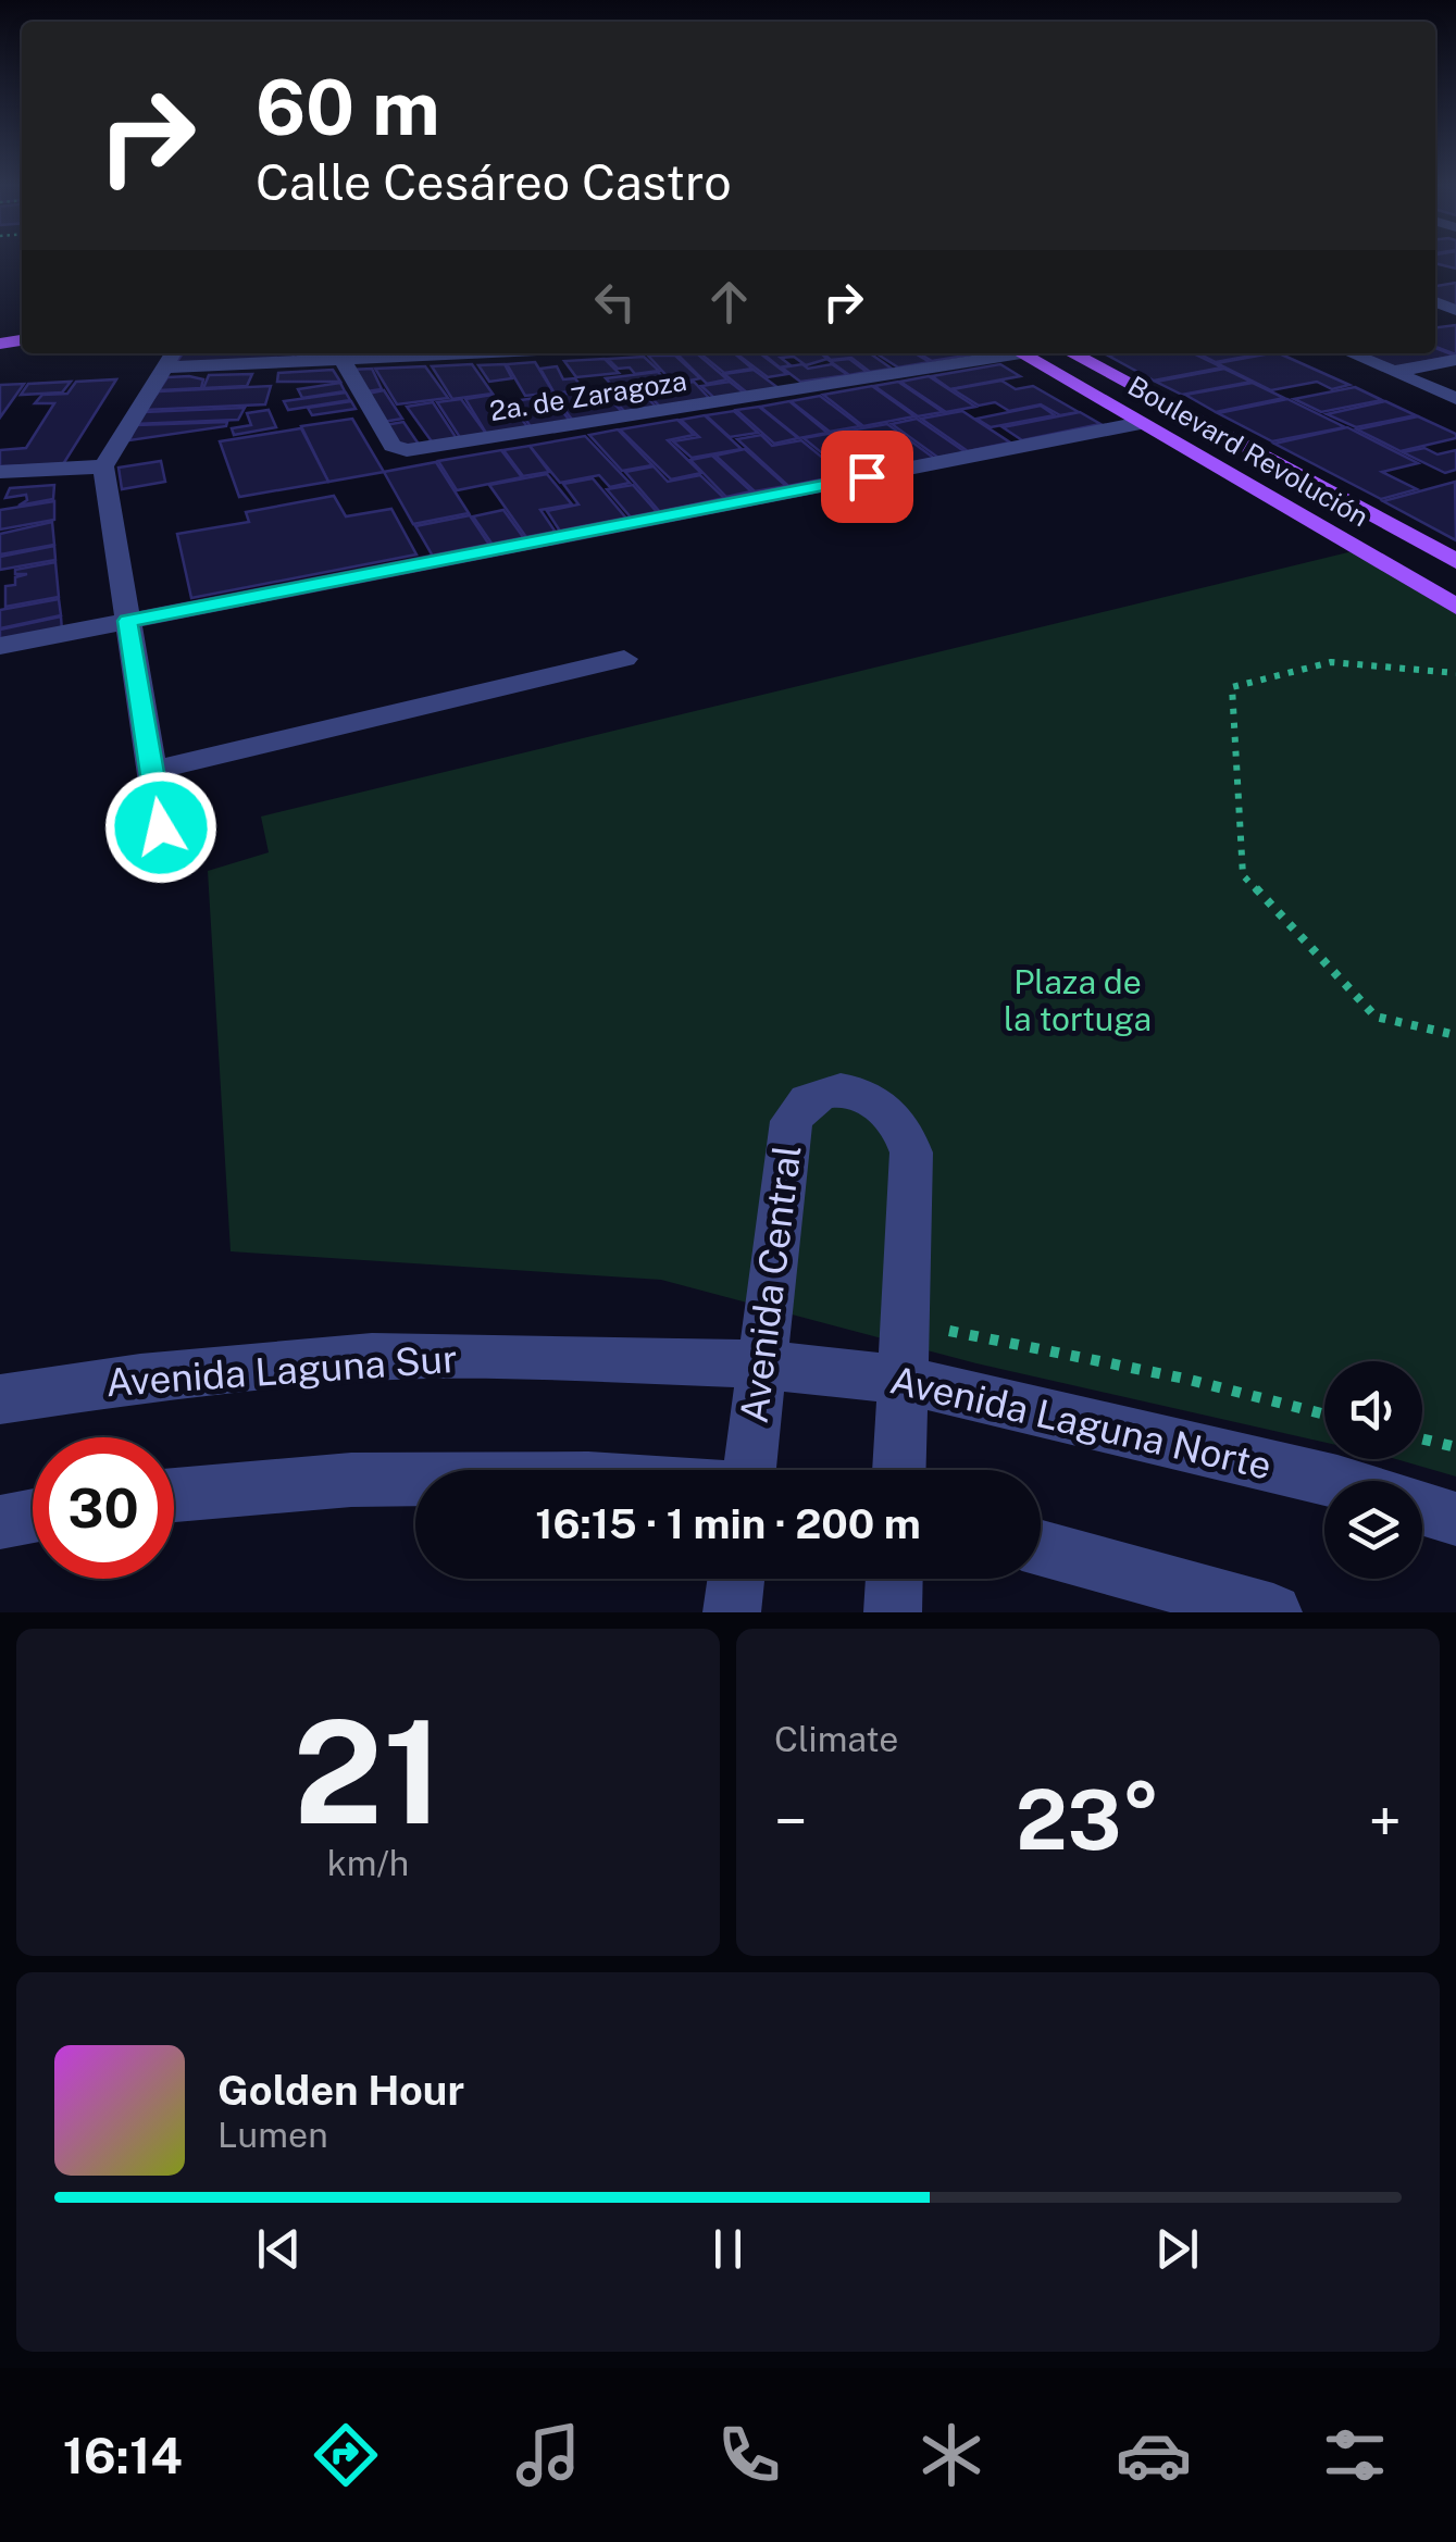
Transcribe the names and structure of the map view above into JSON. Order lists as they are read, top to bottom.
{
  "streets": {
    "main road": ["Boulevard Revolución"],
    "street": [
      "2a. de Zaragoza",
      "Avenida Central",
      "Avenida Laguna Sur",
      "Avenida Laguna Norte"
    ]
  },
  "crossings": [
    ["Avenida Central", "Avenida Laguna Sur"],
    ["Avenida Central", "Avenida Laguna Norte"],
    ["Avenida Laguna Sur", "Avenida Laguna Norte"]
  ],
  "parks": ["Plaza de la tortuga"],
  "page": {
    "turn": ["60 m", "Calle Cesáreo Castro"],
    "limit": "30",
    "trip": "16:15 · 1 min · 200 m",
    "tile": [
      ["21", "km/h"],
      "Climate"
    ],
    "heat": ["−", "23°", "+"],
    "song": ["Golden Hour", "Lumen"],
    "tabs": "16:14"
  }
}
